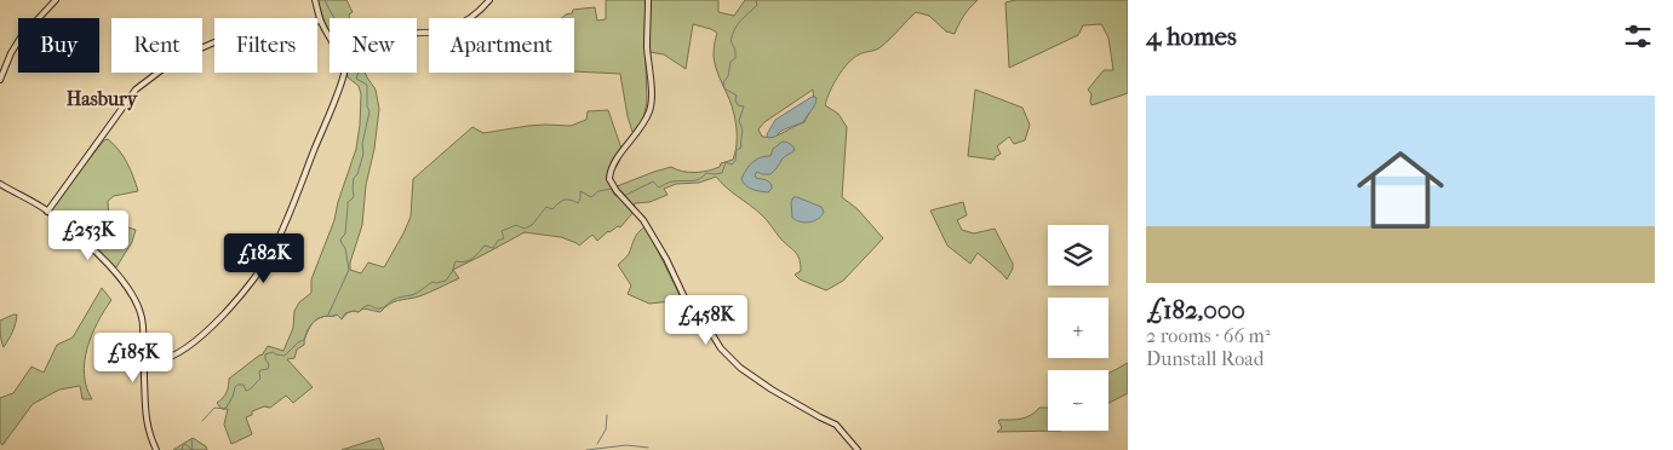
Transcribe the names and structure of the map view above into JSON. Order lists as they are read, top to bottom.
{
  "districts": ["Hasbury"],
  "page": {
    "heading": "4 homes",
    "chip": [
      "Buy",
      "Rent",
      "Filters",
      "New",
      "Apartment"
    ],
    "list": [
      {
        "name": "£182,000",
        "note": "2 rooms · 66 m² · Dunstall Road"
      }
    ],
    "price": [
      "£253K",
      "£182K",
      "£458K",
      "£185K"
    ],
    "map_buttons": ["+", "−"]
  }
}
